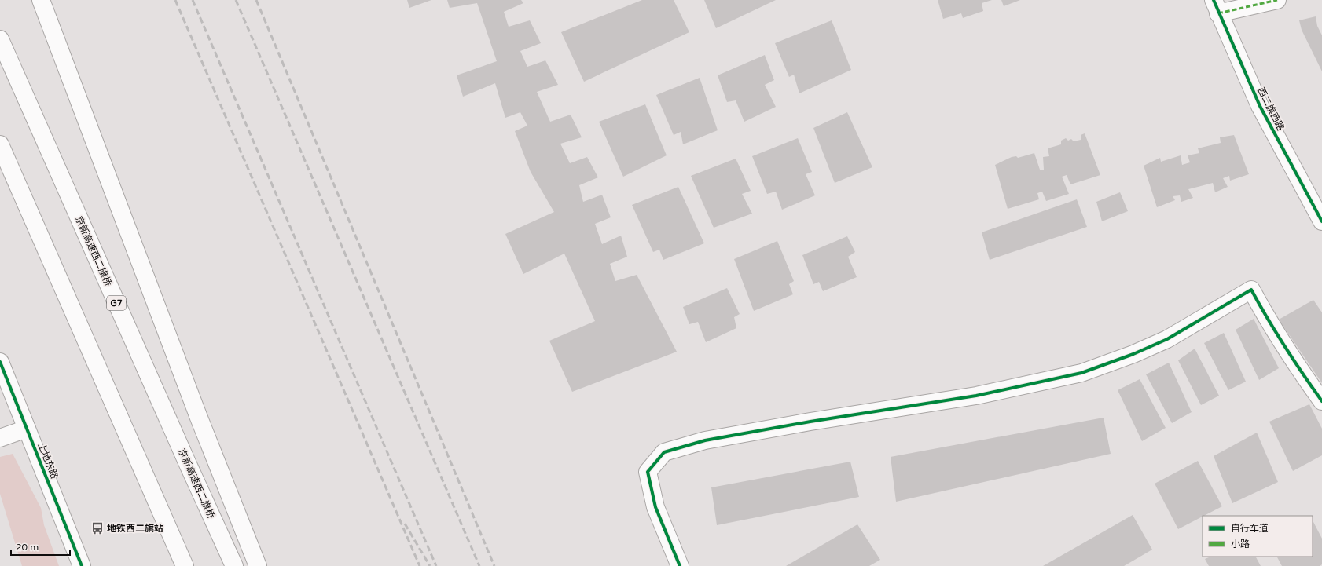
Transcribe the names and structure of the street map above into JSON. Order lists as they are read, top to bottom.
{
  "streets": {
    "main road": [
      "西二旗西路",
      "京新高速西二旗桥",
      "G7",
      "上地东路"
    ]
  },
  "places": {
    "bus stop": ["地铁西二旗站"]
  },
  "legend": ["自行车道", "小路"],
  "scale_bar": "20 m"
}
